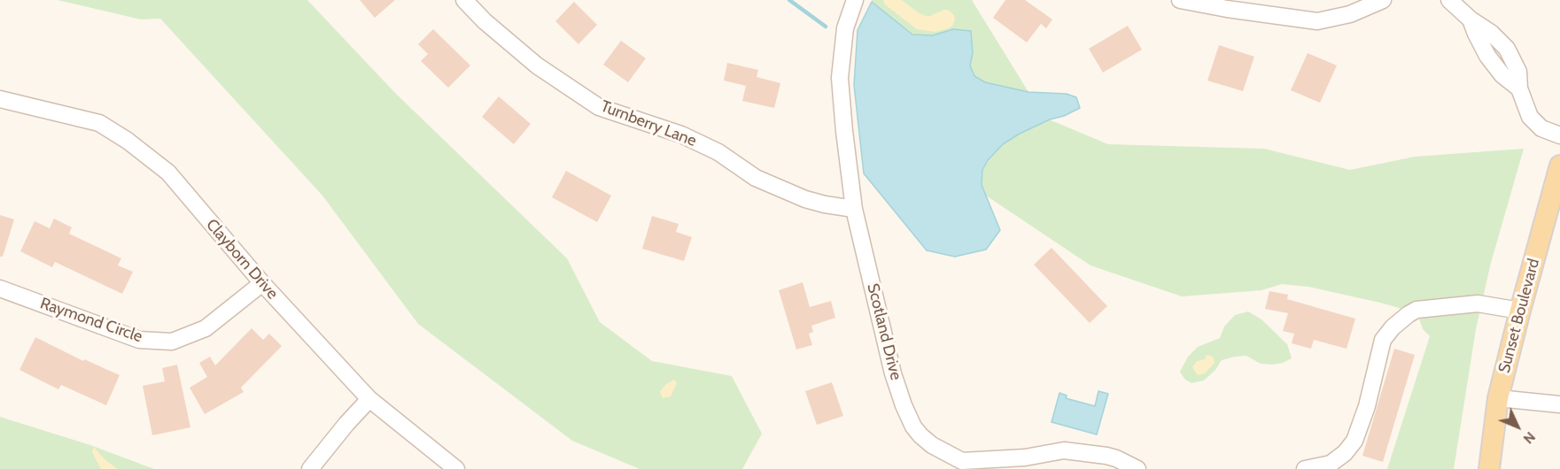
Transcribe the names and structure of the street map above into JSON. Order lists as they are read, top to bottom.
{
  "streets": {
    "main road": ["Sunset Boulevard"],
    "street": [
      "Turnberry Lane",
      "Clayborn Drive",
      "Raymond Circle",
      "Scotland Drive"
    ]
  },
  "crossings": [
    ["Turnberry Lane", "Scotland Drive"],
    ["Clayborn Drive", "Raymond Circle"]
  ],
  "north": "bottom right"
}
